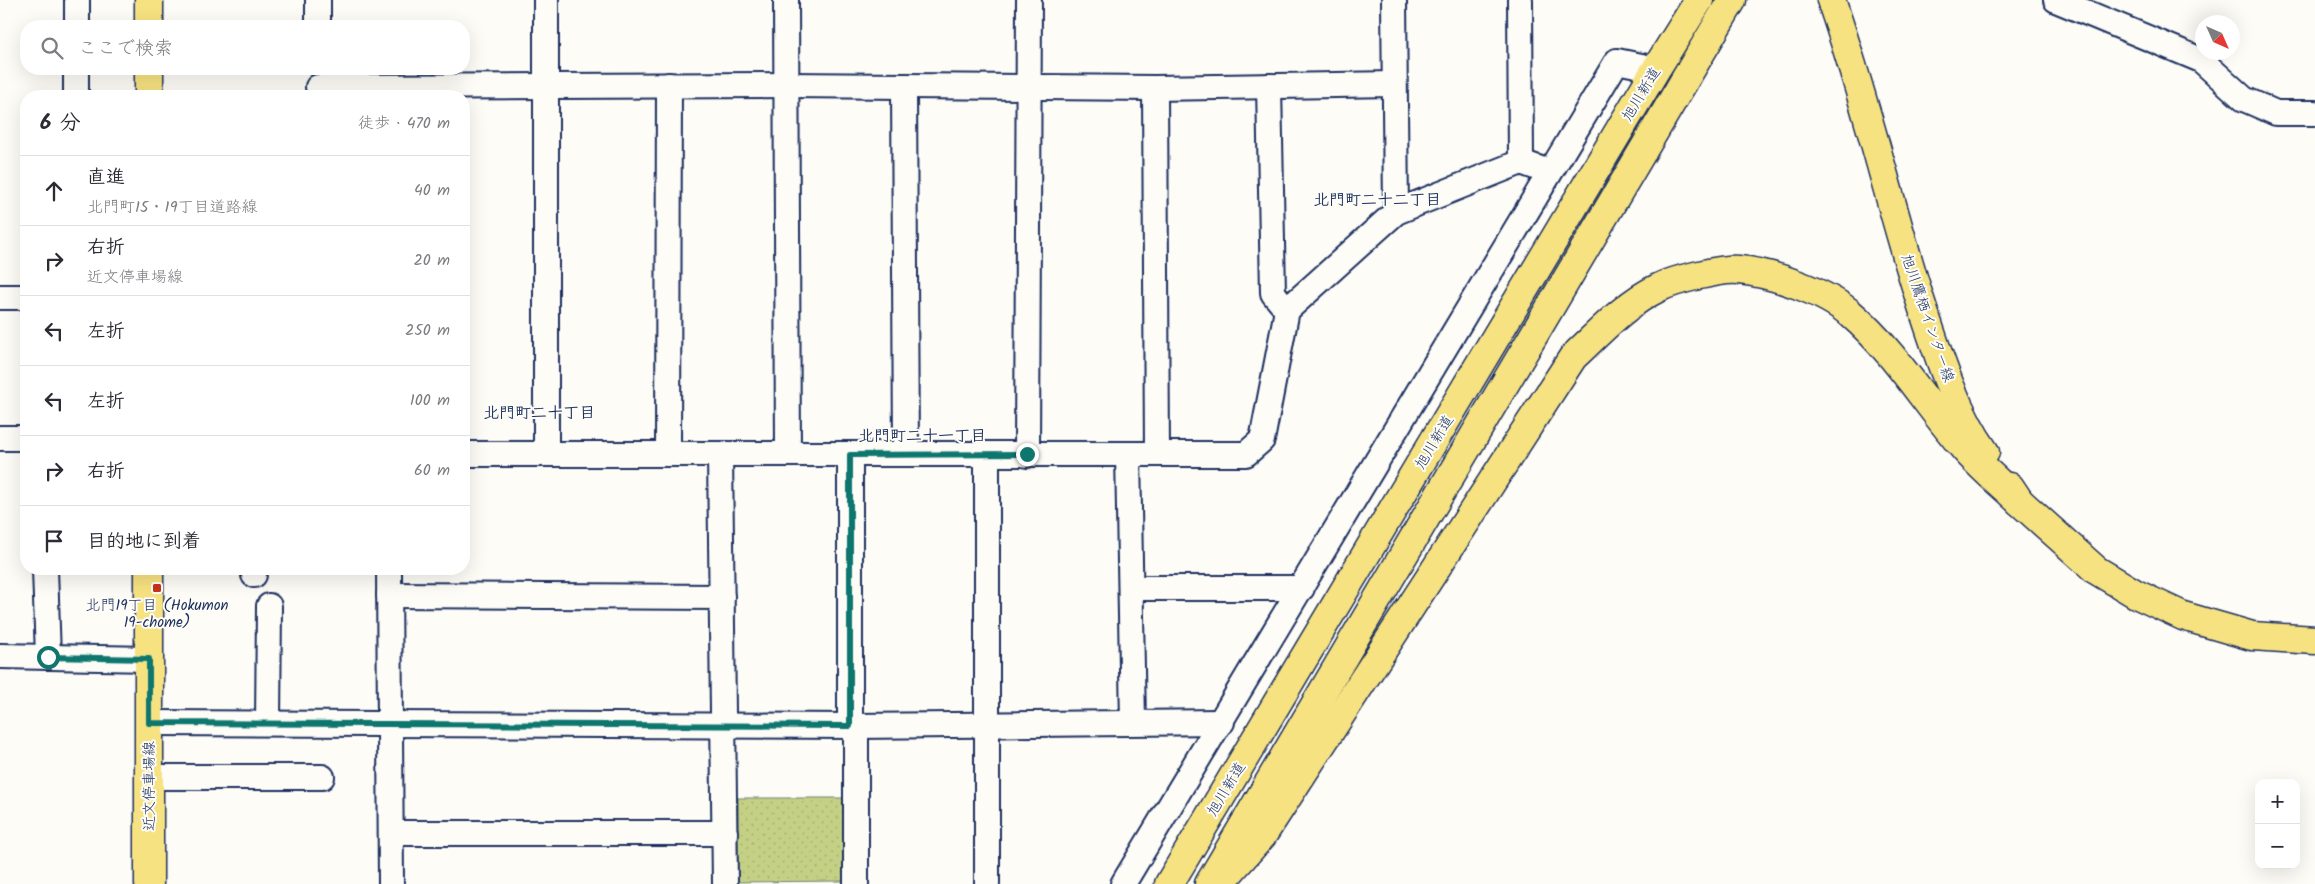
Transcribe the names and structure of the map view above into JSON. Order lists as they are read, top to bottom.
{
  "streets": {
    "main road": ["旭川新道", "旭川鷹栖インター線", "近文停車場線"]
  },
  "districts": ["北門町二十二丁目", "北門町二十丁目", "北門町二十一丁目"],
  "places": {
    "transit": ["北門19丁目 (Hokumon 19-chome)"]
  },
  "north": "bottom right",
  "page": {
    "search": "ここで検索",
    "heading": ["6 分", "徒歩 · 470 m"],
    "list": [
      ["直進", "北門町15・19丁目道路線", "40 m"],
      ["右折", "近文停車場線", "20 m"],
      ["左折", "250 m"],
      ["左折", "100 m"],
      ["右折", "60 m"],
      "目的地に到着"
    ],
    "map_buttons": ["+", "−"]
  }
}
